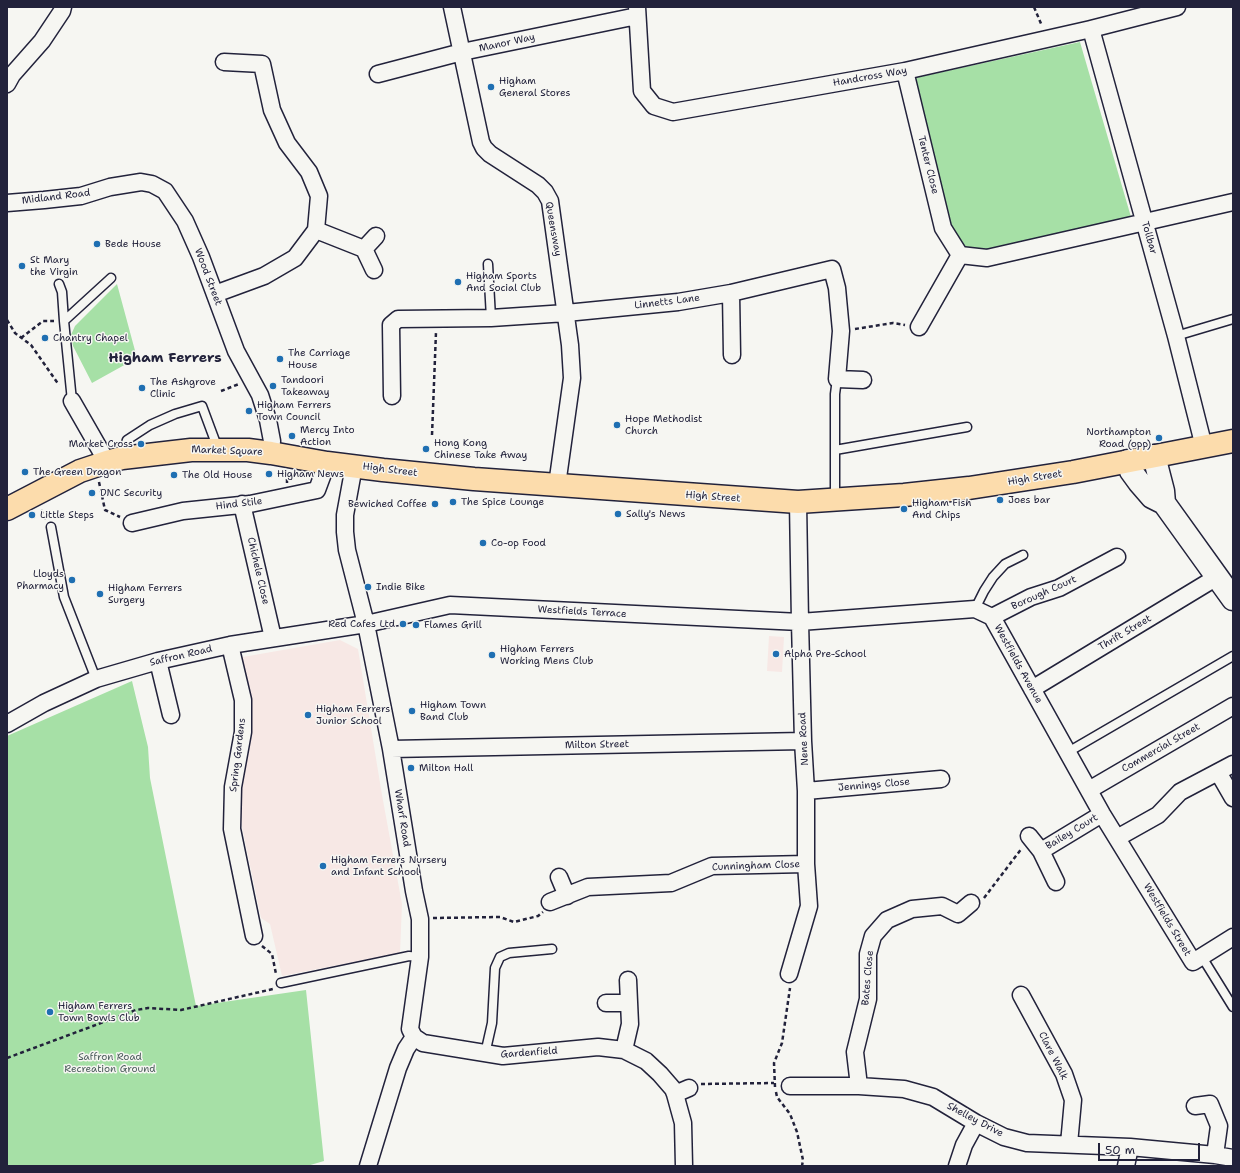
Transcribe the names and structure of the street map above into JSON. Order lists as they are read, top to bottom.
{
  "streets": {
    "main road": ["Market Square", "High Street"],
    "street": [
      "Manor Way",
      "Handcross Way",
      "Tenter Close",
      "Midland Road",
      "Queensway",
      "Tollbar",
      "Wood Street",
      "Linnetts Lane",
      "Hind Stile",
      "Chichele Close",
      "Borough Court",
      "Westfields Terrace",
      "Thrift Street",
      "Saffron Road",
      "Westfields Avenue",
      "Nene Road",
      "Milton Street",
      "Commercial Street",
      "Spring Gardens",
      "Jennings Close",
      "Wharf Road",
      "Bailey Court",
      "Cunningham Close",
      "Westfields Street",
      "Bates Close",
      "Gardenfield",
      "Clare Walk",
      "Shelley Drive"
    ]
  },
  "crossings": [
    ["Manor Way", "Handcross Way"],
    ["Manor Way", "Queensway"],
    ["Handcross Way", "Tenter Close"],
    ["Handcross Way", "Tollbar"],
    ["Midland Road", "Wood Street"],
    ["Queensway", "Linnetts Lane"],
    ["Queensway", "High Street"],
    ["Tollbar", "High Street"],
    ["Wood Street", "Market Square"],
    ["Linnetts Lane", "High Street"],
    ["Market Square", "High Street"],
    ["High Street", "Hind Stile"],
    ["High Street", "Nene Road"],
    ["High Street", "Wharf Road"],
    ["Hind Stile", "Chichele Close"],
    ["Chichele Close", "Saffron Road"],
    ["Borough Court", "Westfields Avenue"],
    ["Westfields Terrace", "Saffron Road"],
    ["Westfields Terrace", "Westfields Avenue"],
    ["Westfields Terrace", "Nene Road"],
    ["Westfields Terrace", "Wharf Road"],
    ["Thrift Street", "Westfields Avenue"],
    ["Saffron Road", "Spring Gardens"],
    ["Saffron Road", "Wharf Road"],
    ["Westfields Avenue", "Nene Road"],
    ["Westfields Avenue", "Commercial Street"],
    ["Westfields Avenue", "Bailey Court"],
    ["Westfields Avenue", "Westfields Street"],
    ["Nene Road", "Milton Street"],
    ["Nene Road", "Jennings Close"],
    ["Nene Road", "Cunningham Close"],
    ["Milton Street", "Wharf Road"],
    ["Wharf Road", "Gardenfield"],
    ["Bates Close", "Shelley Drive"],
    ["Clare Walk", "Shelley Drive"]
  ],
  "districts": ["Higham Ferrers"],
  "parks": ["Saffron Road Recreation Ground"],
  "places": [
    "Higham General Stores",
    "Bede House",
    "St Mary the Virgin",
    "Higham Sports And Social Club",
    "Chantry Chapel",
    "The Carriage House",
    "Tandoori Takeaway",
    "The Ashgrove Clinic",
    "Higham Ferrers Town Council",
    "Hope Methodist Church",
    "Mercy Into Action",
    "Northampton Road (opp)",
    "Market Cross",
    "Hong Kong Chinese Take Away",
    "The Green Dragon",
    "Higham News",
    "The Old House",
    "DNC Security",
    "Joes bar",
    "The Spice Lounge",
    "Bewiched Coffee",
    "Higham Fish And Chips",
    "Sally's News",
    "Little Steps",
    "Co-op Food",
    "Lloyds Pharmacy",
    "Indie Bike",
    "Higham Ferrers Surgery",
    "Red Cafes Ltd",
    "Flames Grill",
    "Alpha Pre-School",
    "Higham Ferrers Working Mens Club",
    "Higham Town Band Club",
    "Higham Ferrers Junior School",
    "Milton Hall",
    "Higham Ferrers Nursery and Infant School",
    "Higham Ferrers Town Bowls Club"
  ],
  "scale_bar": "50 m"
}
